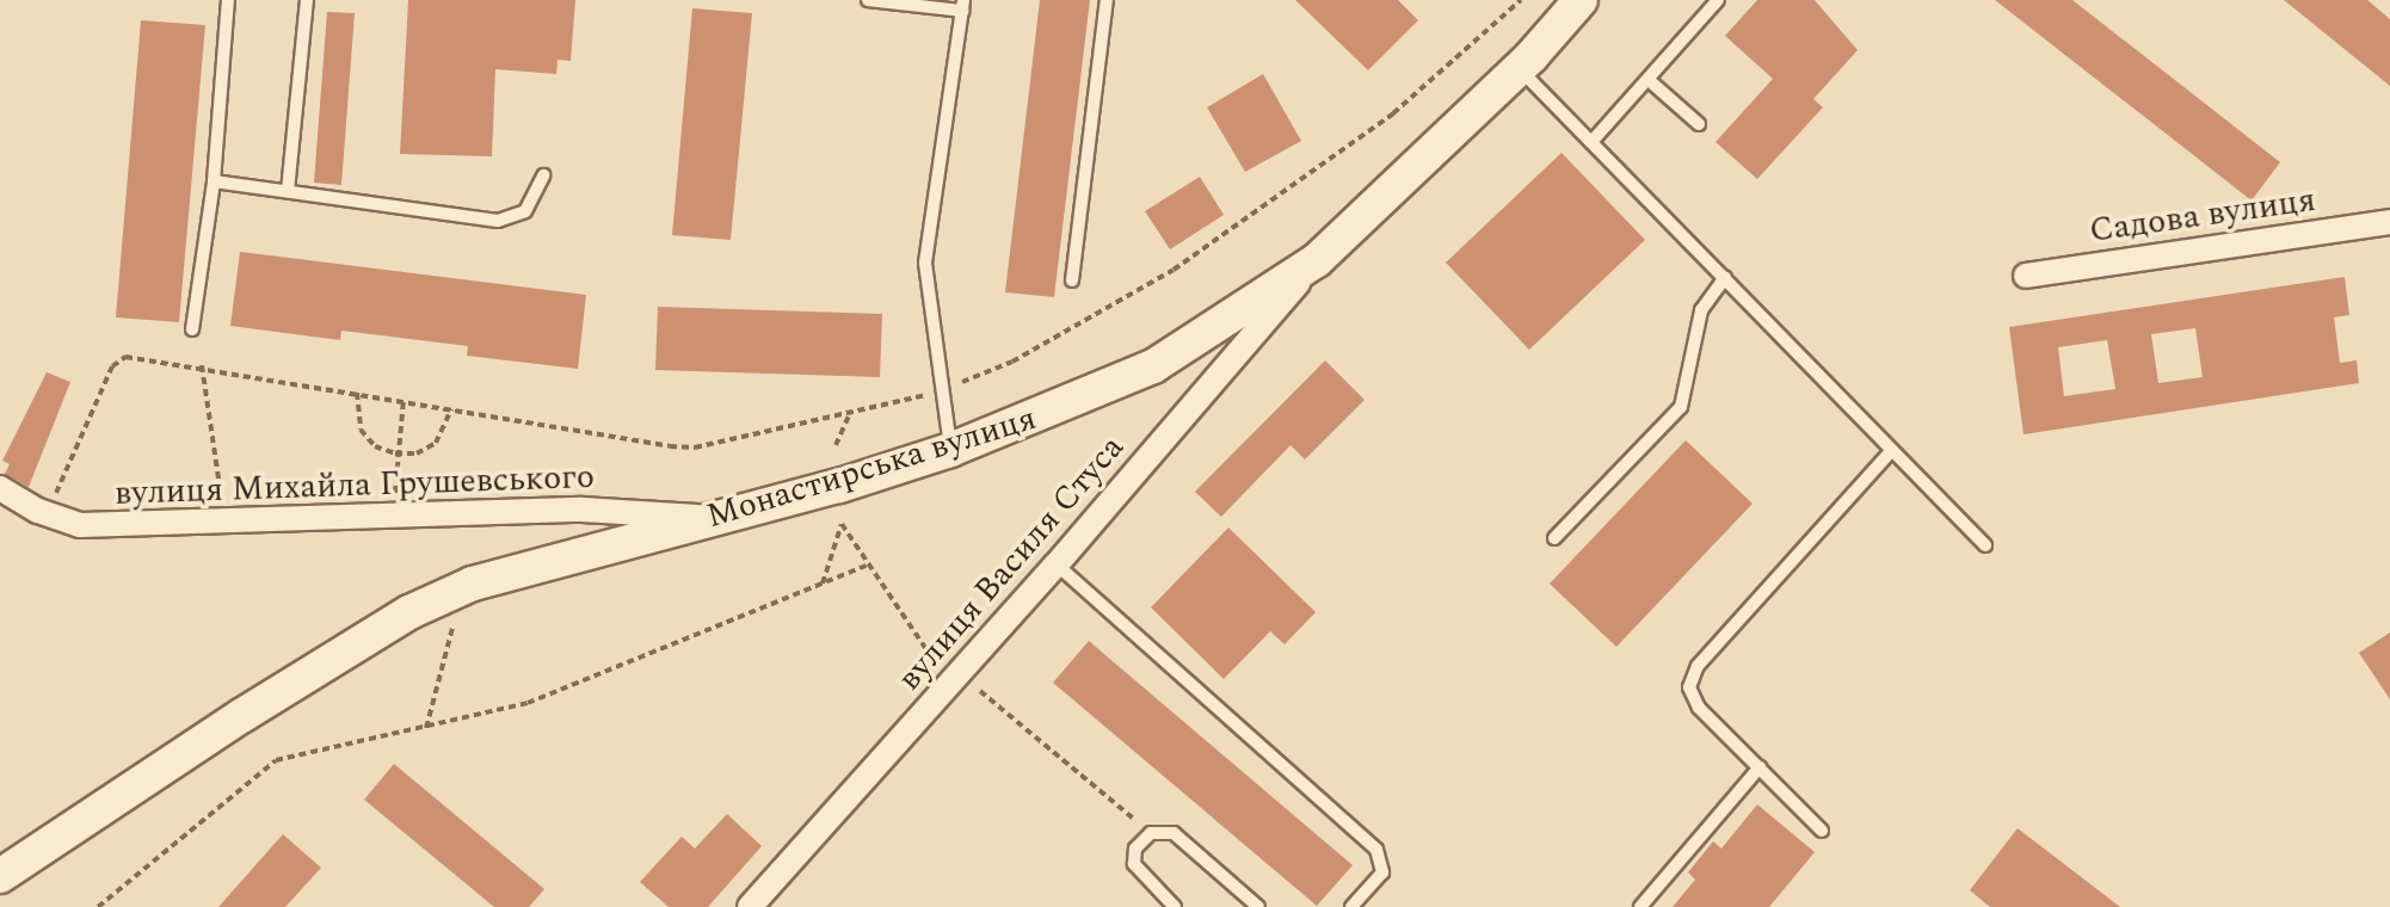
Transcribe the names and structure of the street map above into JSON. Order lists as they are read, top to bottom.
{
  "streets": {
    "main road": ["Монастирська вулиця"],
    "street": ["Садова вулиця", "вулиця Михайла Грушевського", "вулиця Василя Стуса"]
  },
  "crossings": [
    ["Монастирська вулиця", "вулиця Михайла Грушевського"],
    ["Монастирська вулиця", "вулиця Василя Стуса"]
  ]
}
